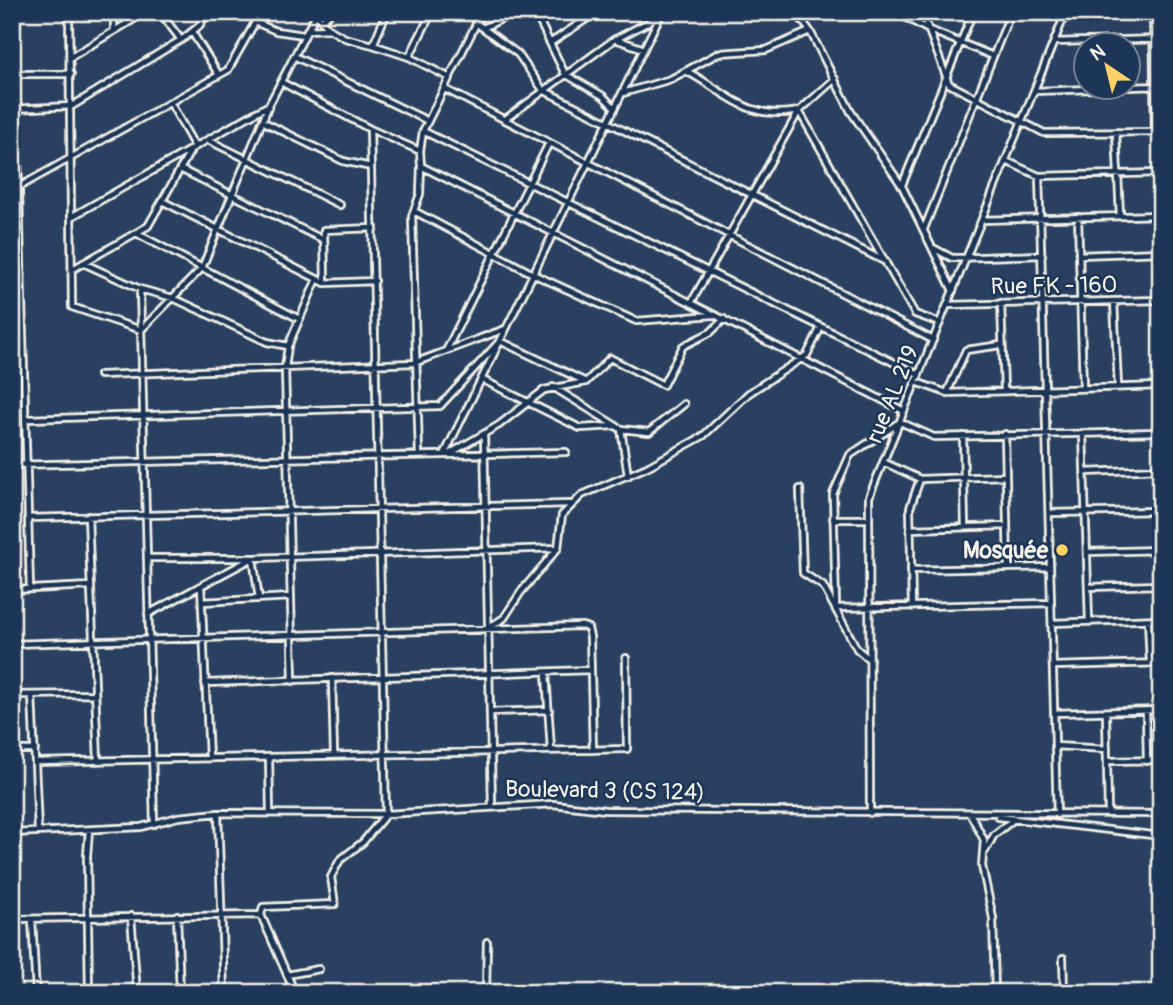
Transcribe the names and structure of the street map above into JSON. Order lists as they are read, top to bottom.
{
  "streets": {
    "street": ["Rue FK - 160", "rue AL 219", "Boulevard 3 (CS 124)"]
  },
  "crossings": [
    ["Rue FK - 160", "rue AL 219"],
    ["rue AL 219", "Boulevard 3 (CS 124)"]
  ],
  "places": ["Mosquée"],
  "north": "top left"
}
